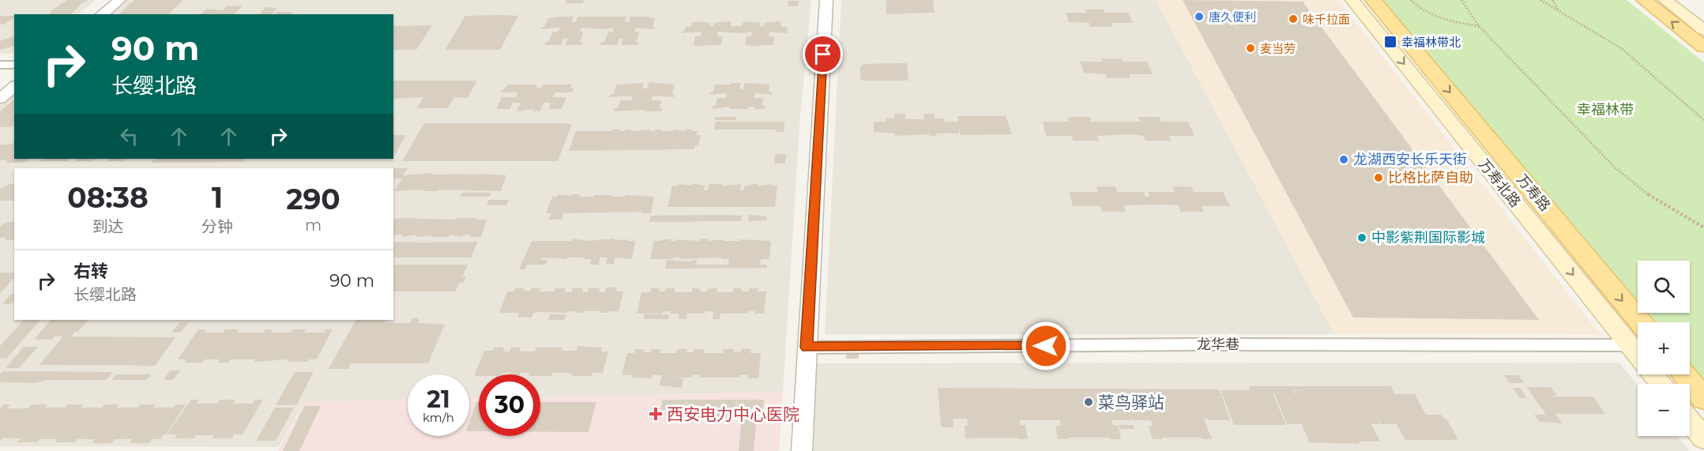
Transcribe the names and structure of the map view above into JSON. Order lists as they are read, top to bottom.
{
  "streets": {
    "main road": ["万寿北路", "万寿路"],
    "street": ["龙华巷"]
  },
  "crossings": [
    ["万寿北路", "龙华巷"]
  ],
  "one_way": ["万寿北路", "万寿路"],
  "parks": ["幸福林带"],
  "places": {
    "other": [
      "唐久便利",
      "味千拉面",
      "麦当劳",
      "龙湖西安长乐天街",
      "比格比萨自助",
      "中影紫荆国际影城",
      "菜鸟驿站"
    ],
    "transit": ["幸福林带北"],
    "health": ["西安电力中心医院"]
  },
  "page": {
    "turn": ["90 m", "长缨北路"],
    "eta": [
      "08:38",
      "到达",
      "1",
      "分钟",
      "290",
      "m"
    ],
    "list": [
      {
        "name": "右转",
        "note": "长缨北路",
        "value": "90 m"
      }
    ],
    "map_buttons": ["+", "−"],
    "speed": "21 km/h",
    "limit": "30"
  }
}
